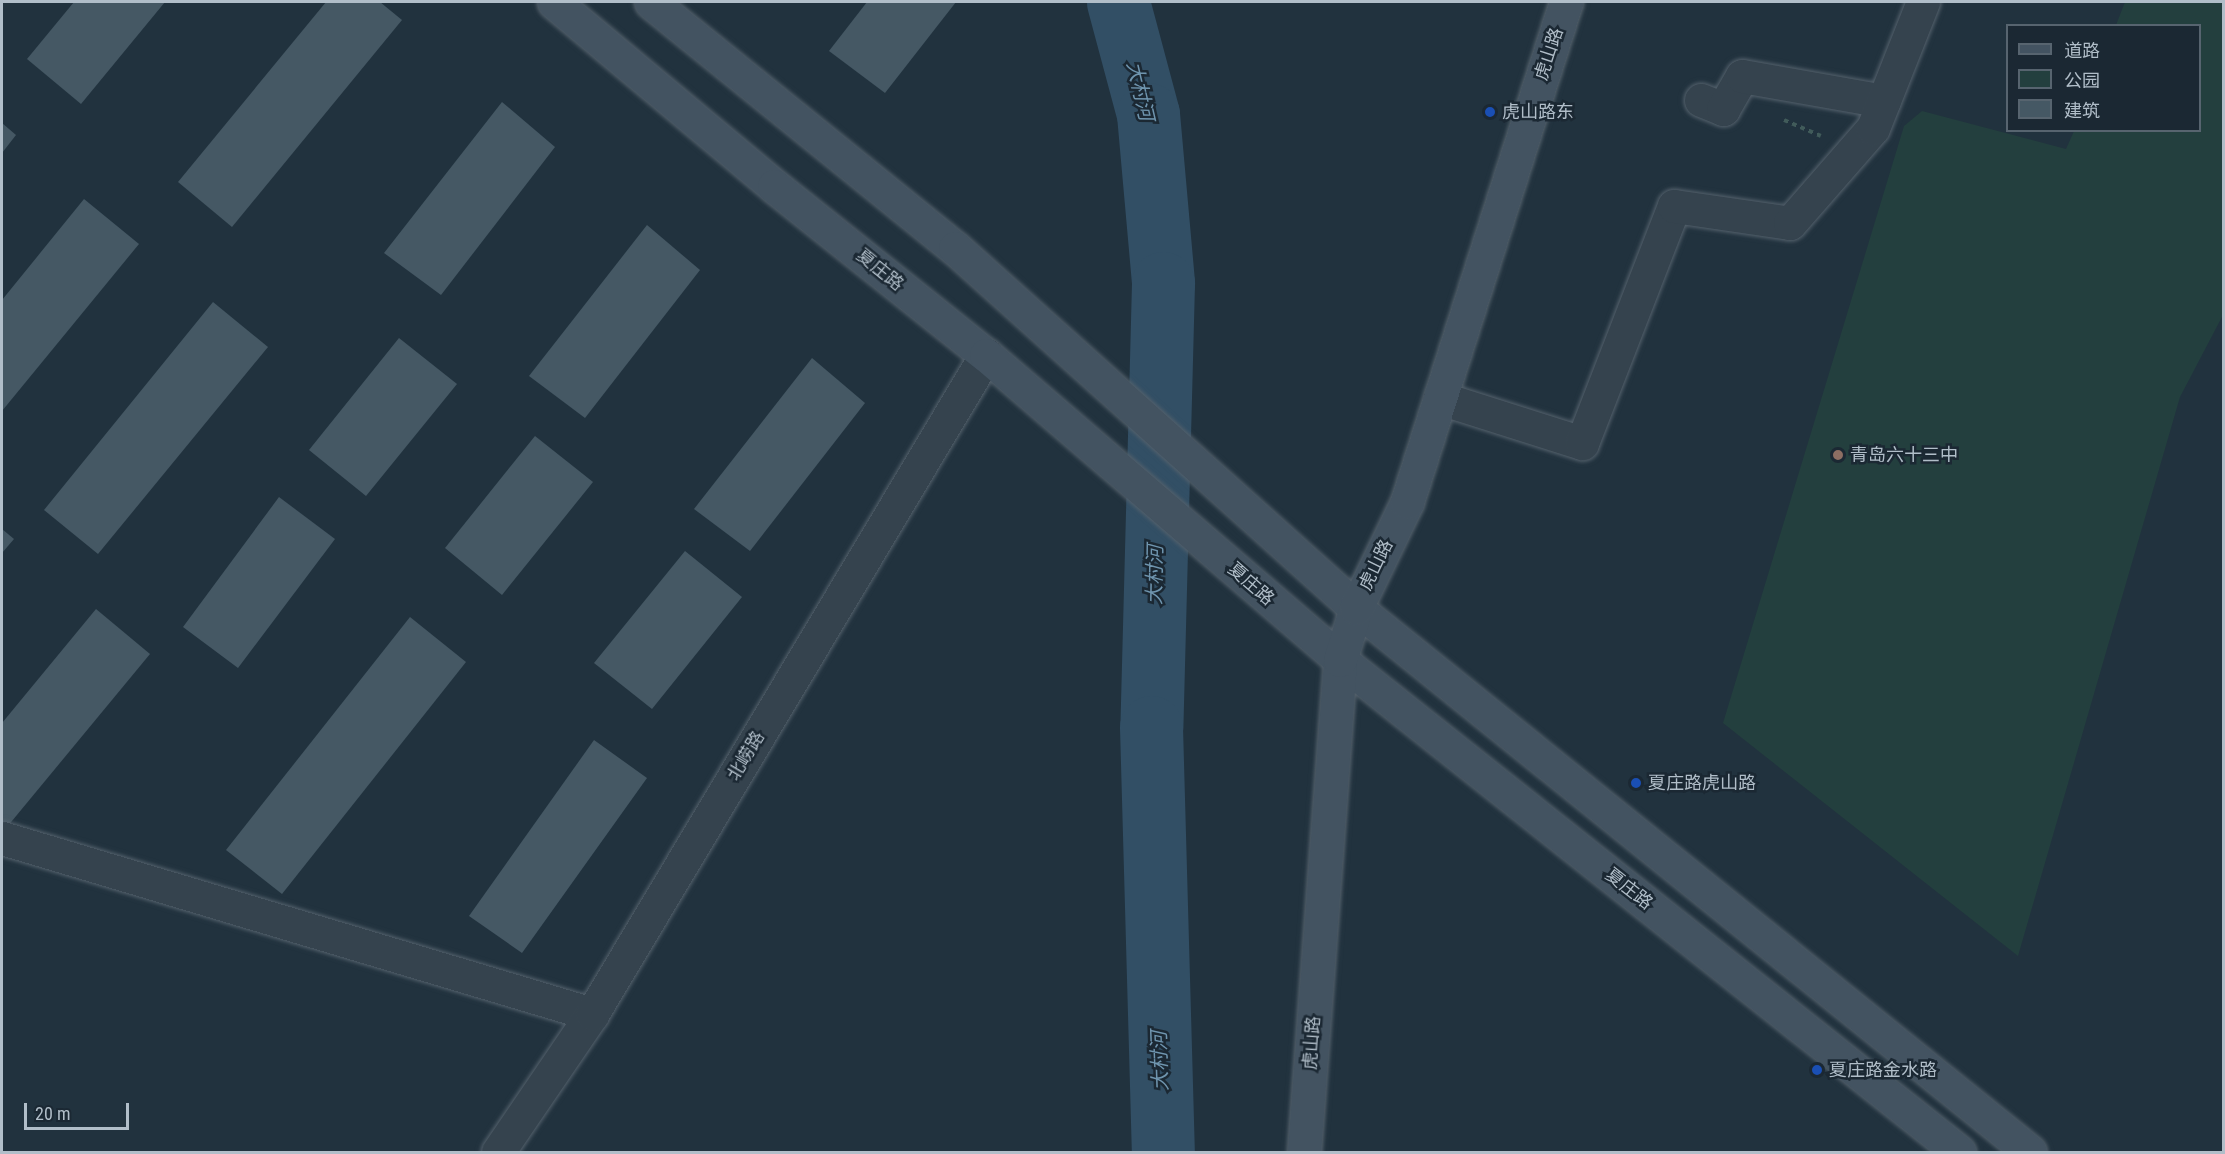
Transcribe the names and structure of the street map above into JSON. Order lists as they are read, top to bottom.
{
  "streets": {
    "main road": ["虎山路", "夏庄路"],
    "street": ["北崂路"]
  },
  "crossings": [
    ["虎山路", "夏庄路"],
    ["夏庄路", "北崂路"]
  ],
  "water": ["大村河"],
  "places": [
    "虎山路东",
    "青岛六十三中",
    "夏庄路虎山路",
    "夏庄路金水路"
  ],
  "legend": ["道路", "公园", "建筑"],
  "scale_bar": "20 m"
}
